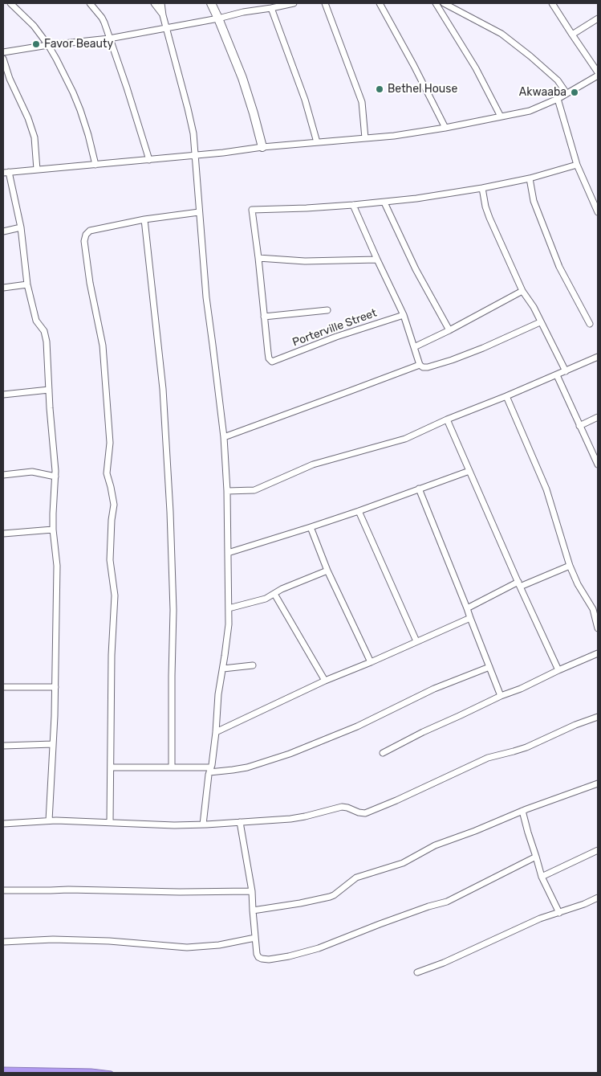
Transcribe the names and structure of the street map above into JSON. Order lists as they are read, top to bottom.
{
  "streets": {
    "street": ["Porterville Street"]
  },
  "places": ["Favor Beauty", "Bethel House", "Akwaaba"]
}
